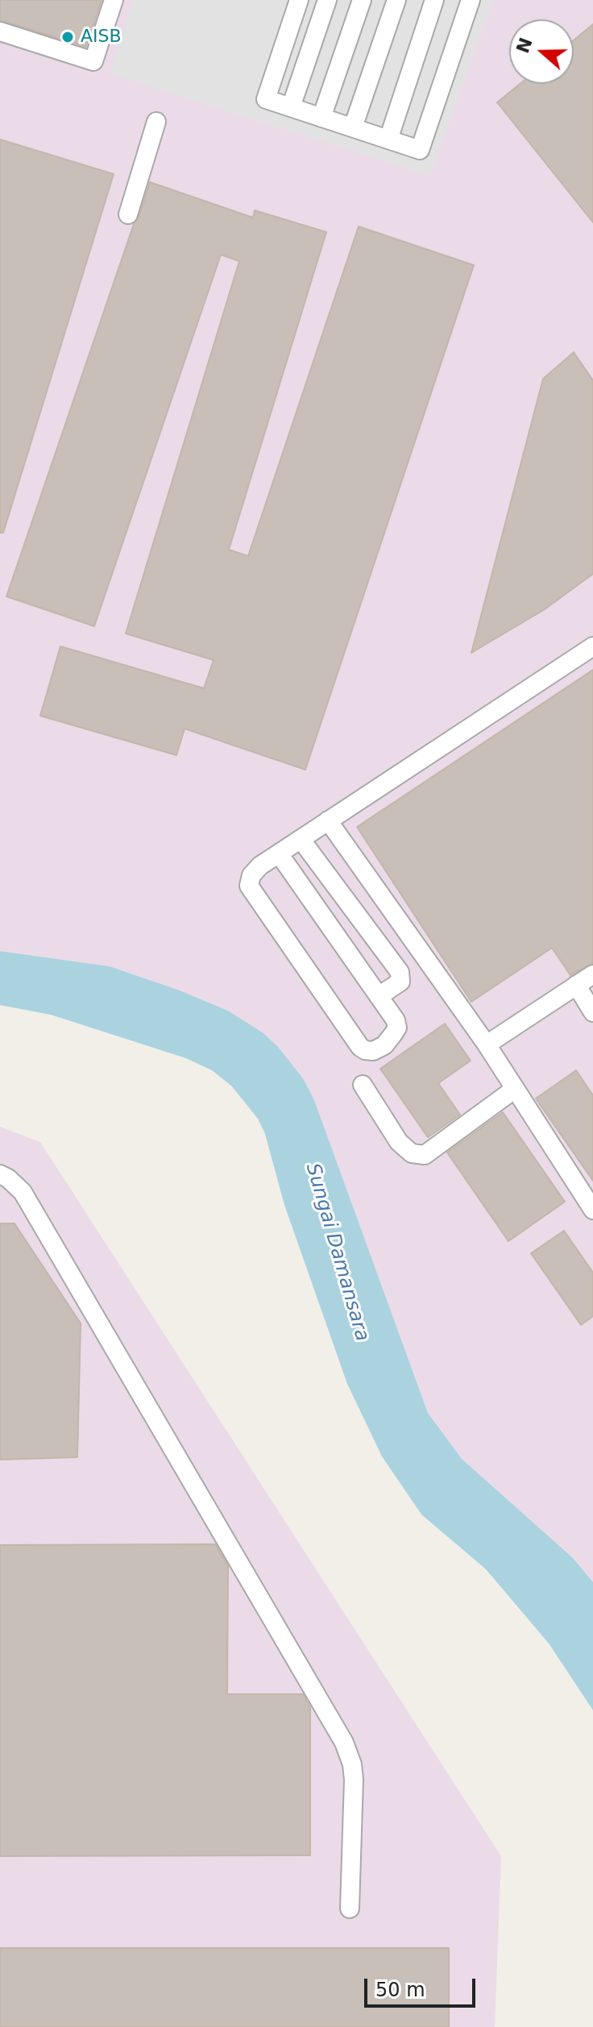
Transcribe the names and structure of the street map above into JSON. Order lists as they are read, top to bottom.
{
  "water": ["Sungai Damansara"],
  "places": ["AISB"],
  "scale_bar": "50 m",
  "north": "left"
}
